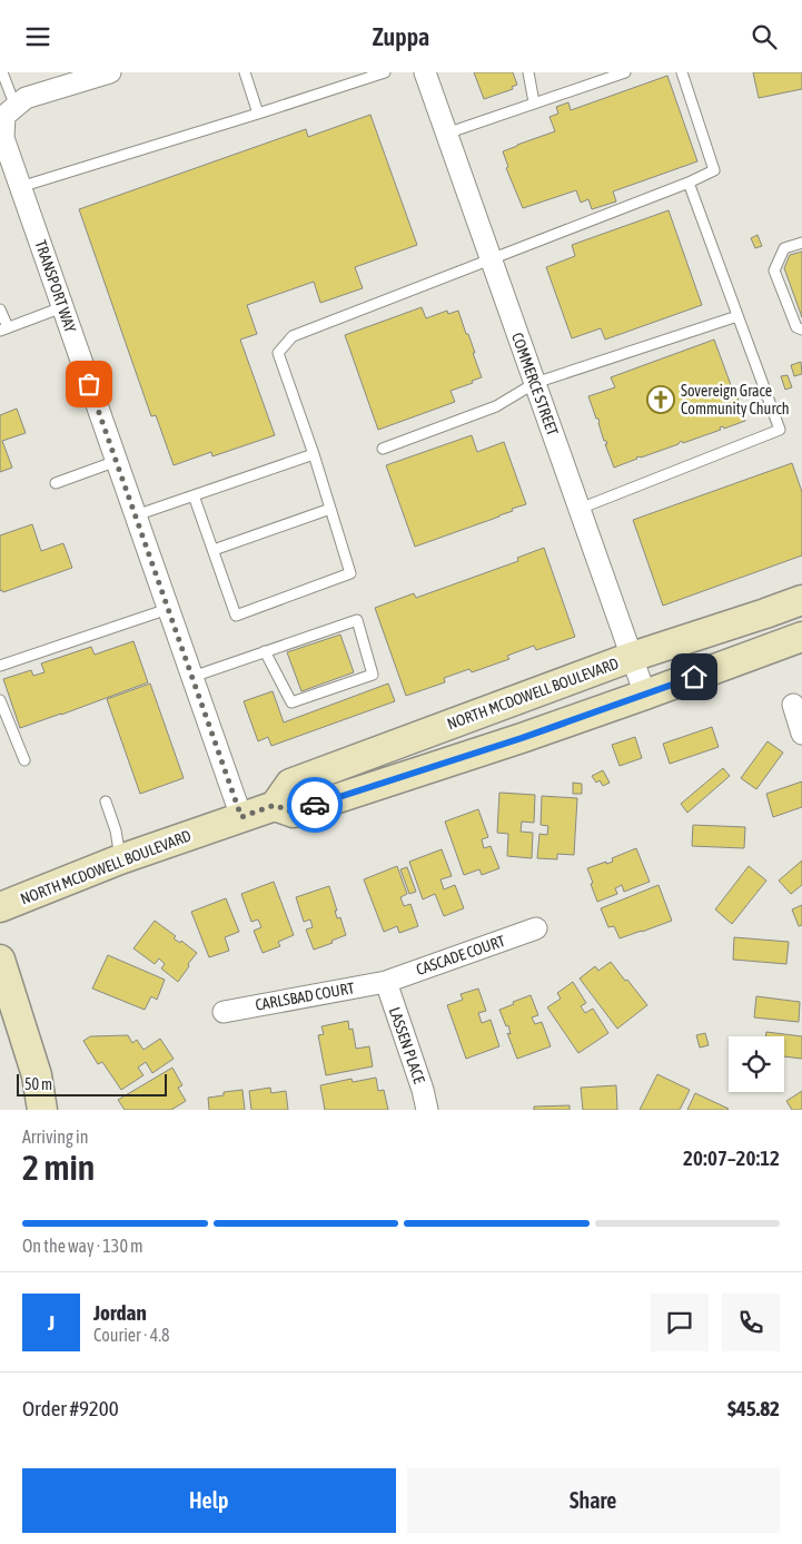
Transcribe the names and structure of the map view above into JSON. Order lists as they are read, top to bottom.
{
  "streets": {
    "main road": ["NORTH MCDOWELL BOULEVARD"],
    "street": [
      "TRANSPORT WAY",
      "COMMERCE STREET",
      "CASCADE COURT",
      "CARLSBAD COURT",
      "LASSEN PLACE"
    ]
  },
  "crossings": [
    ["TRANSPORT WAY", "NORTH MCDOWELL BOULEVARD"],
    ["COMMERCE STREET", "NORTH MCDOWELL BOULEVARD"],
    ["CASCADE COURT", "CARLSBAD COURT"],
    ["CASCADE COURT", "LASSEN PLACE"],
    ["CARLSBAD COURT", "LASSEN PLACE"]
  ],
  "places": {
    "church": ["Sovereign Grace Community Church"]
  },
  "scale_bar": "50 m",
  "page": {
    "header": "Zuppa",
    "scale": "50 m",
    "heading": ["2 min", "Arriving in", "20:07–20:12"],
    "panel": [
      "Jordan",
      "Courier · 4.8",
      "Order #9200",
      "$45.82"
    ],
    "bar": "On the way · 130 m",
    "round": "J",
    "buttons": ["Help", "Share"]
  }
}
